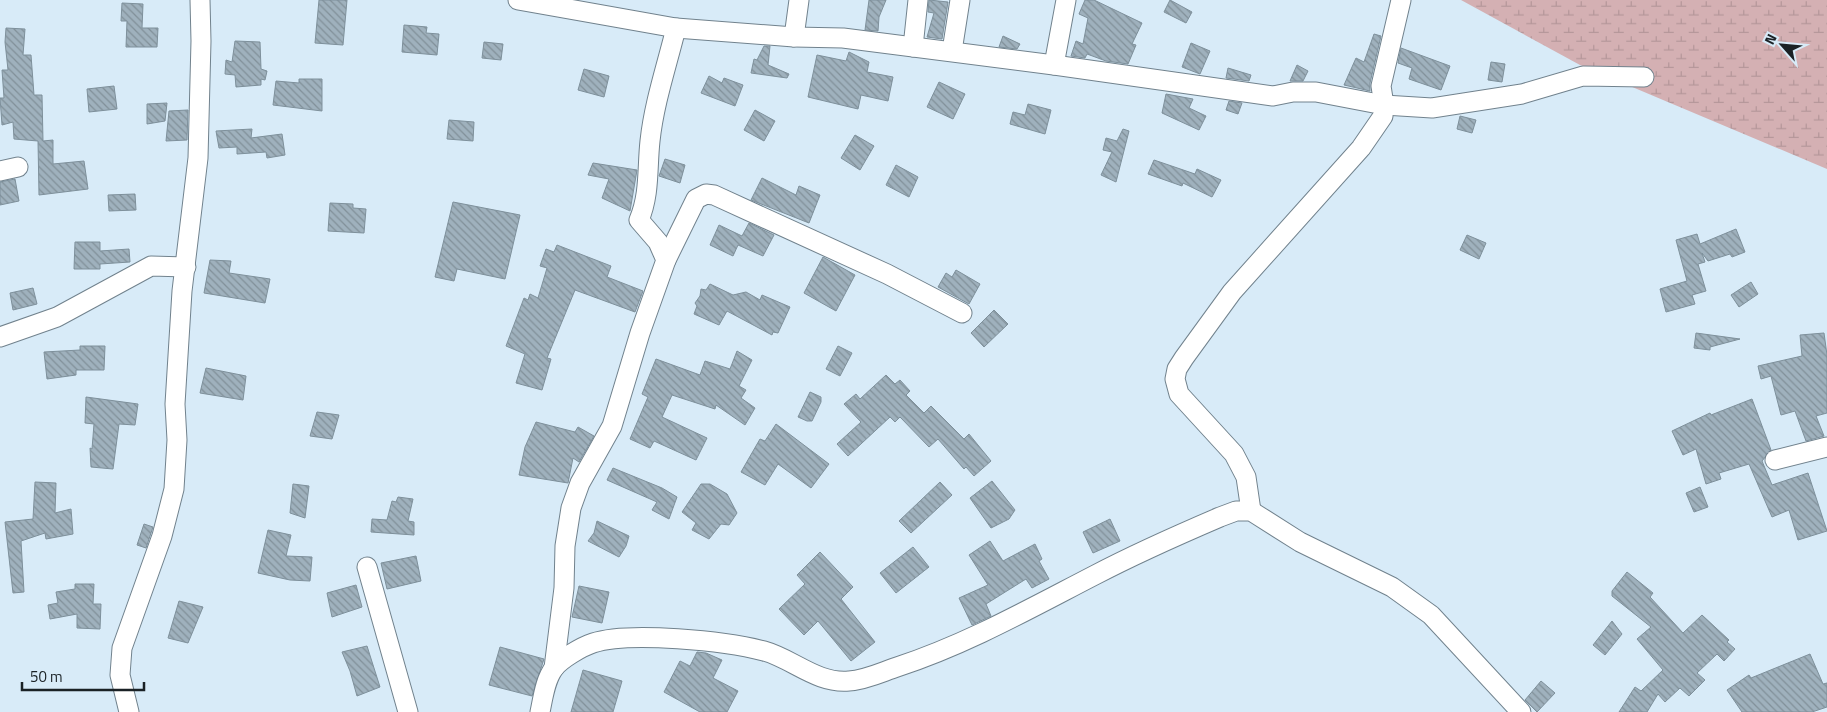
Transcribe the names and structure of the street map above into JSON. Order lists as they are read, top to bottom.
{
  "scale_bar": "50 m",
  "north": "top left"
}
